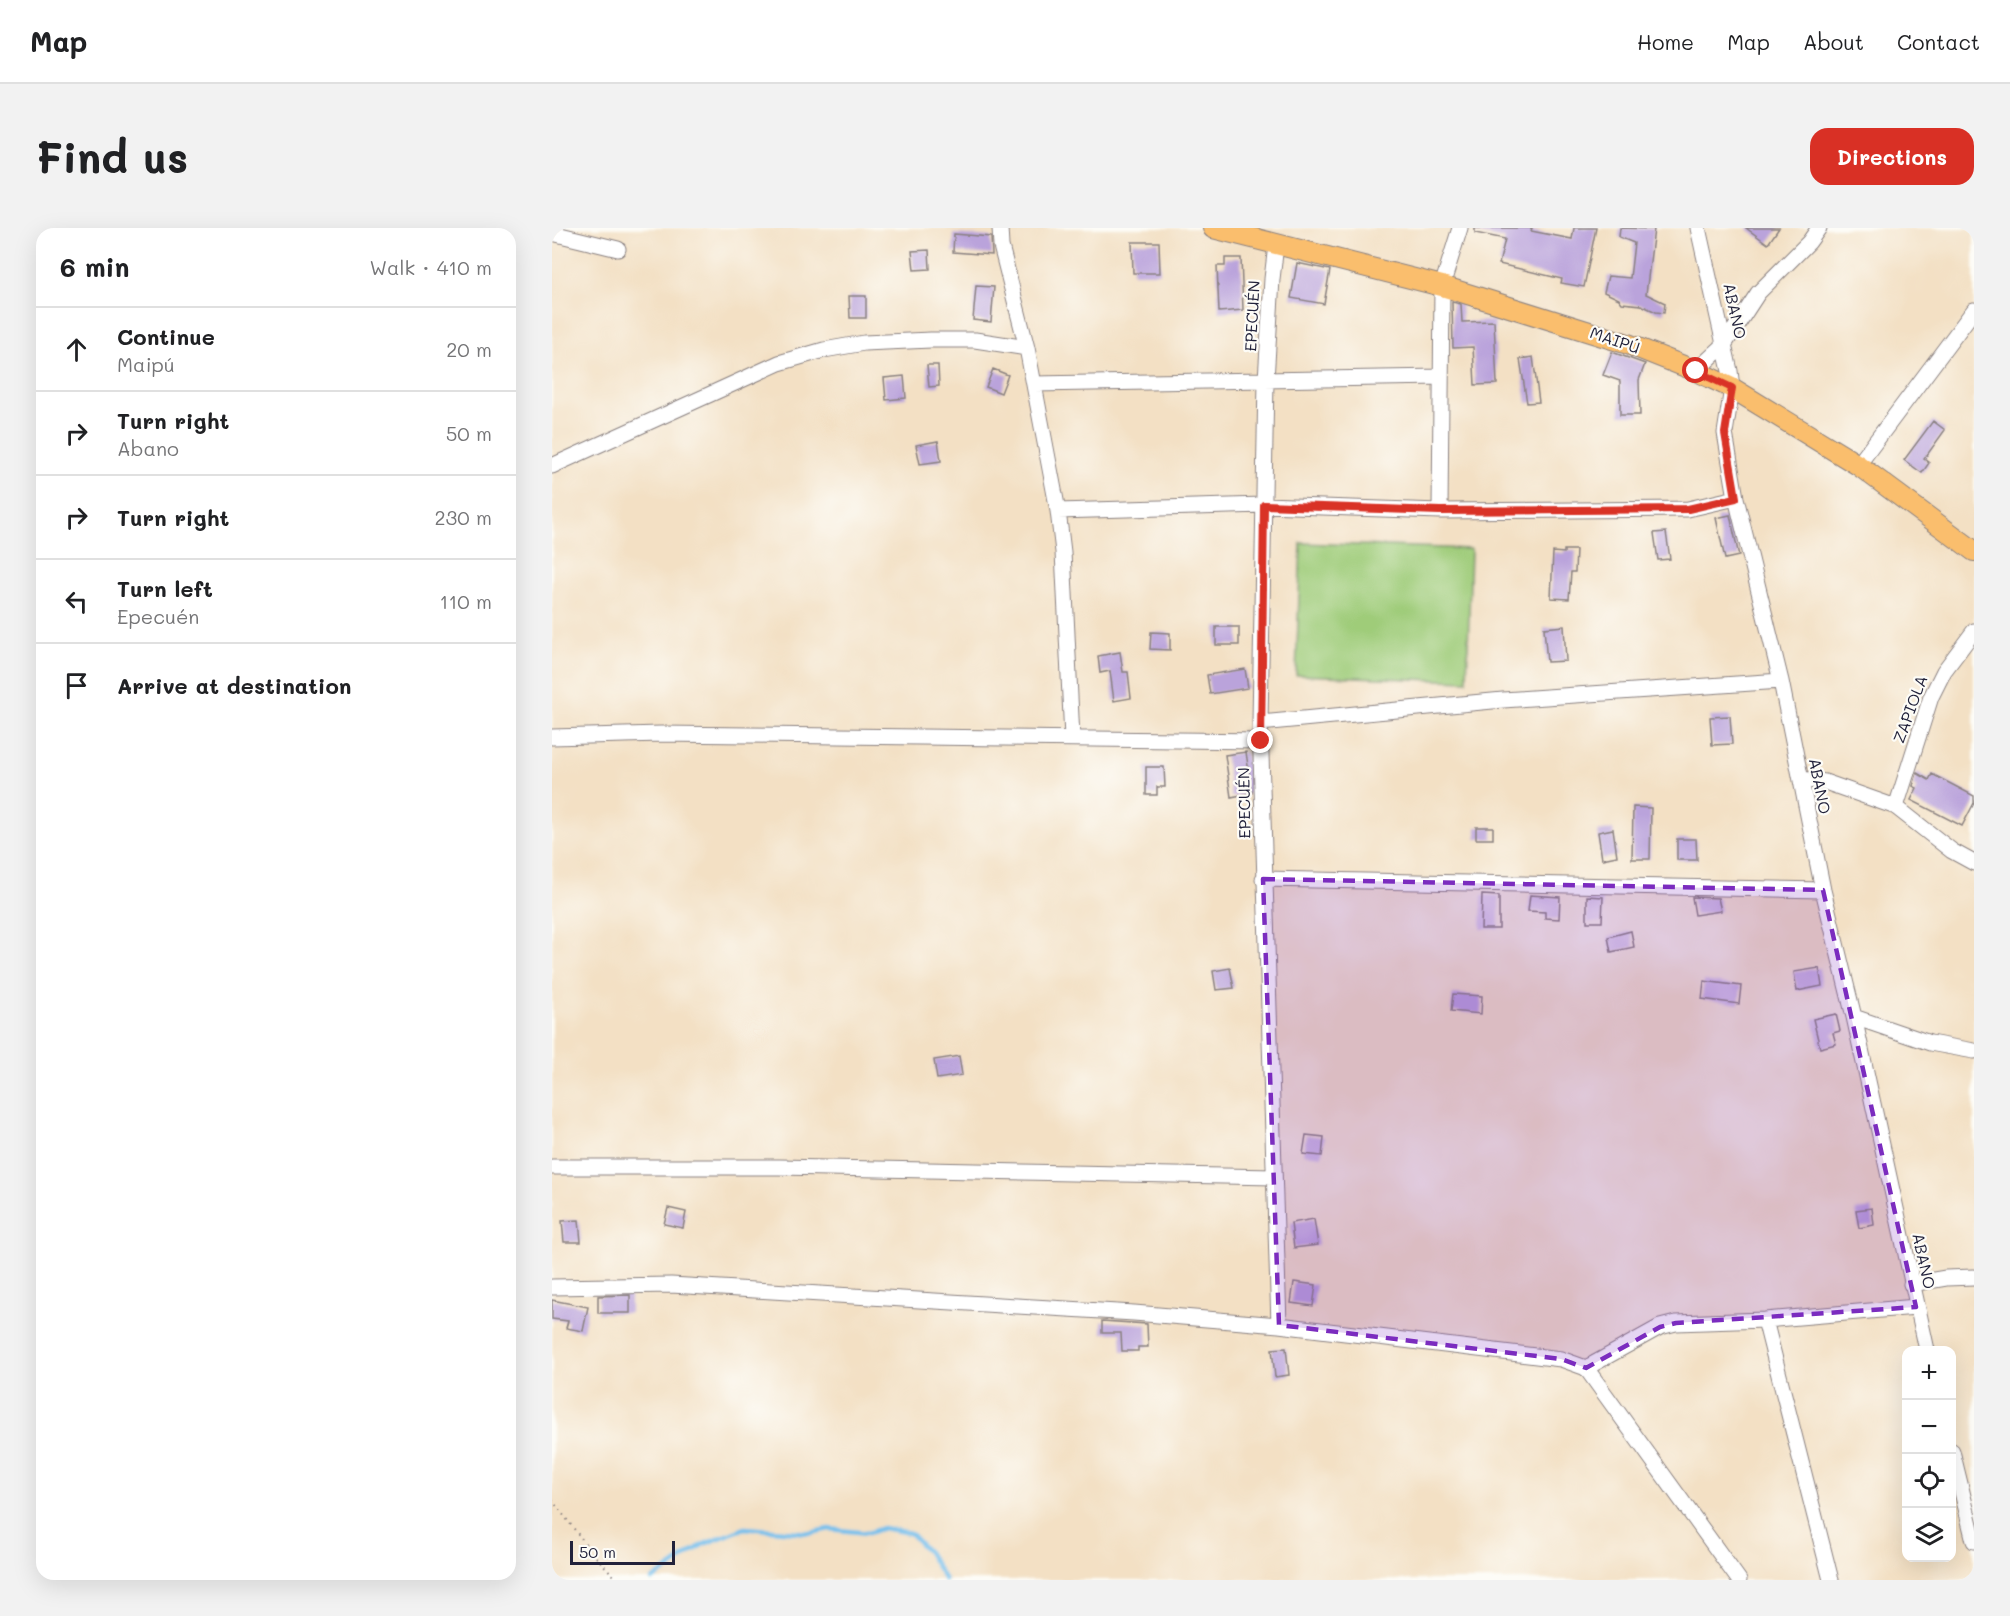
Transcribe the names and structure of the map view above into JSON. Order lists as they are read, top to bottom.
{
  "streets": {
    "main road": ["MAIPÚ"],
    "street": ["ABANO", "EPECUÉN", "ZAPIOLA"]
  },
  "crossings": [
    ["ABANO", "MAIPÚ"],
    ["EPECUÉN", "MAIPÚ"]
  ],
  "scale_bar": "50 m",
  "page": {
    "header": "Map",
    "nav": [
      "Home",
      "Map",
      "About",
      "Contact"
    ],
    "buttons": "Directions",
    "title": "Find us",
    "heading": ["6 min", "Walk · 410 m"],
    "list": [
      ["Continue", "Maipú", "20 m"],
      ["Turn right", "Abano", "50 m"],
      ["Turn right", "230 m"],
      ["Turn left", "Epecuén", "110 m"],
      "Arrive at destination"
    ],
    "map_buttons": ["+", "−"],
    "scale": "50 m"
  }
}
